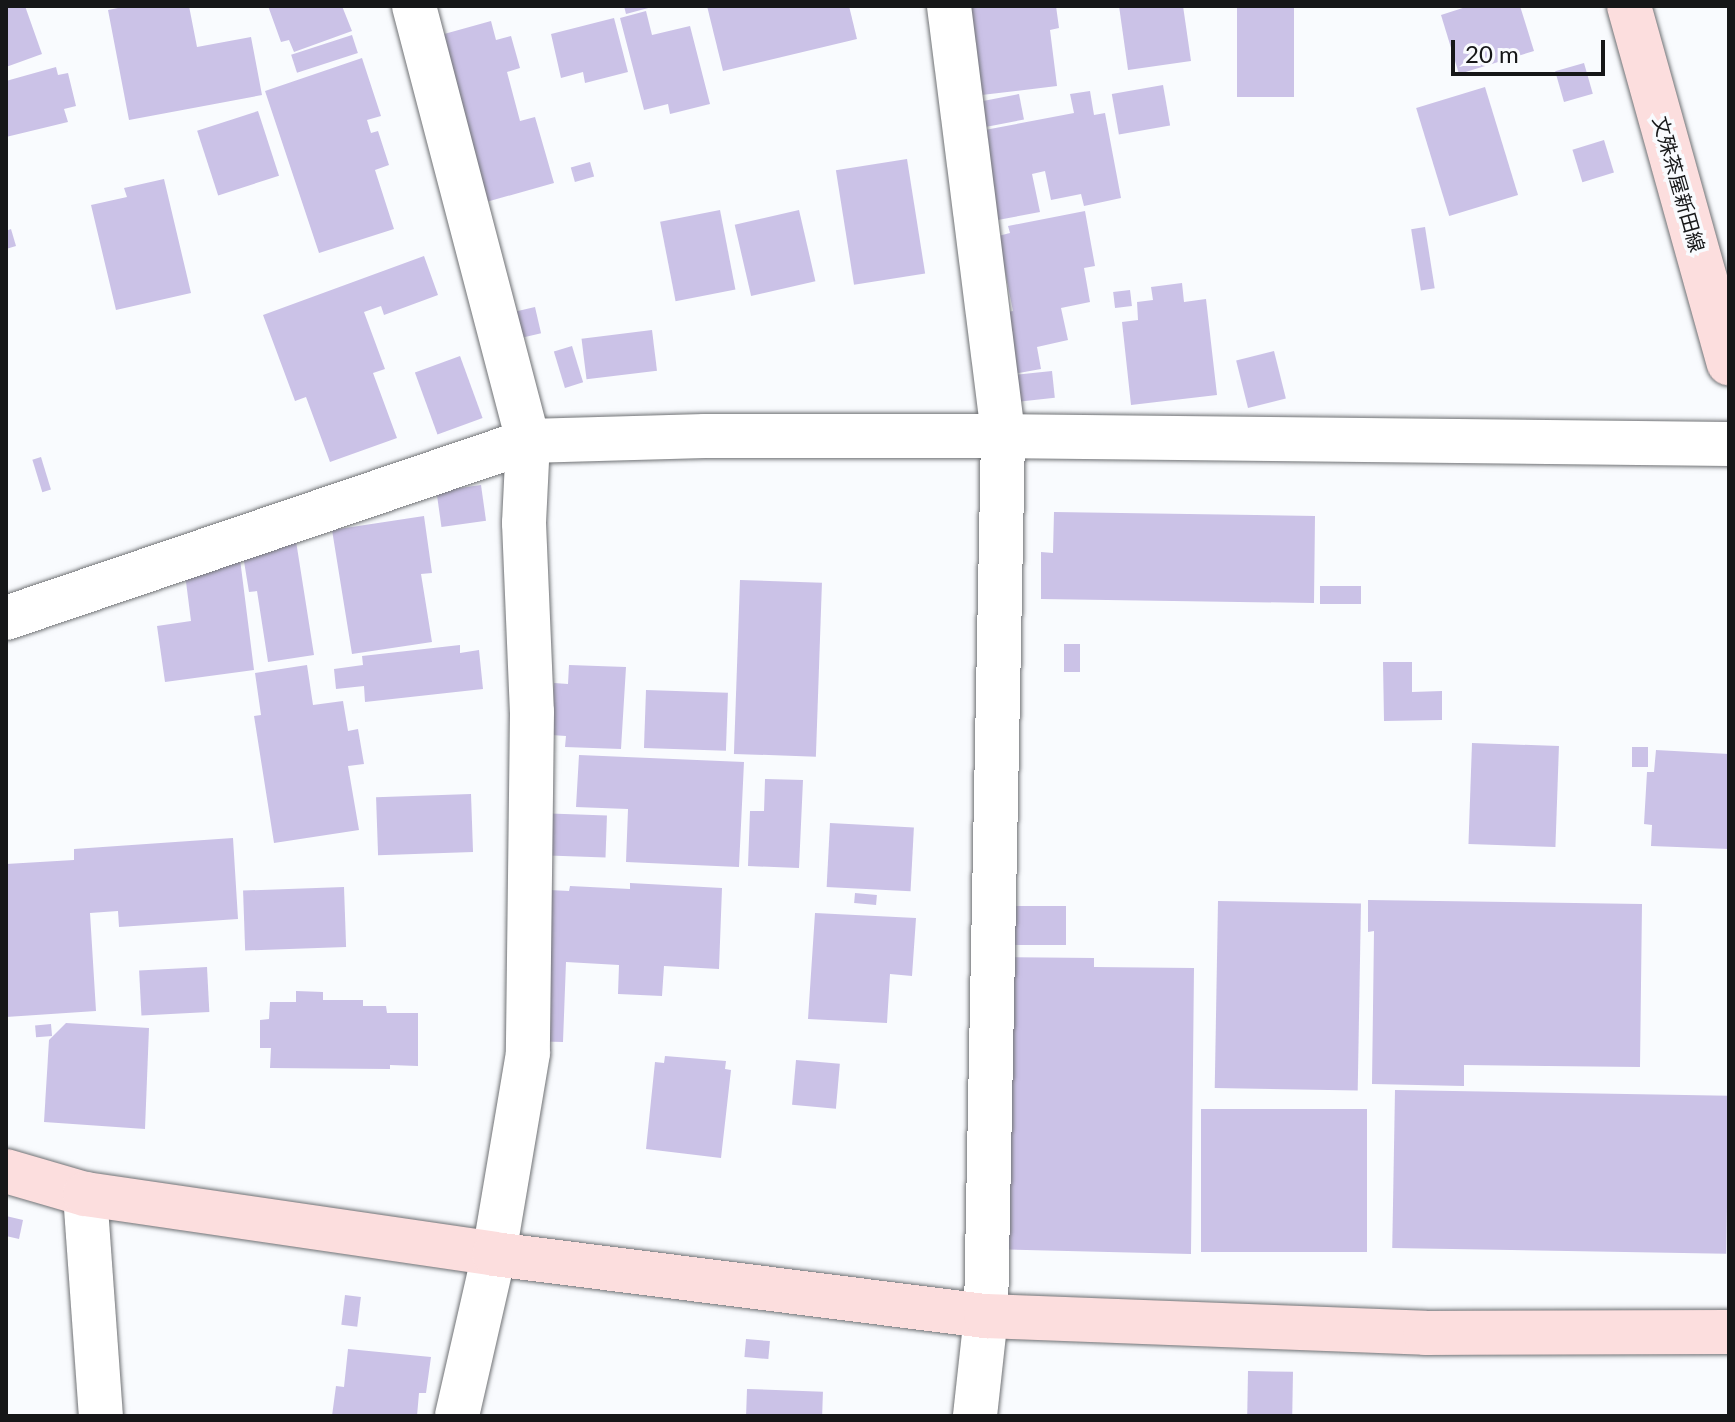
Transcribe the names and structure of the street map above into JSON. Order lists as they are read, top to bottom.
{
  "streets": {
    "street": ["文殊茶屋新田線"]
  },
  "scale_bar": "20 m"
}
